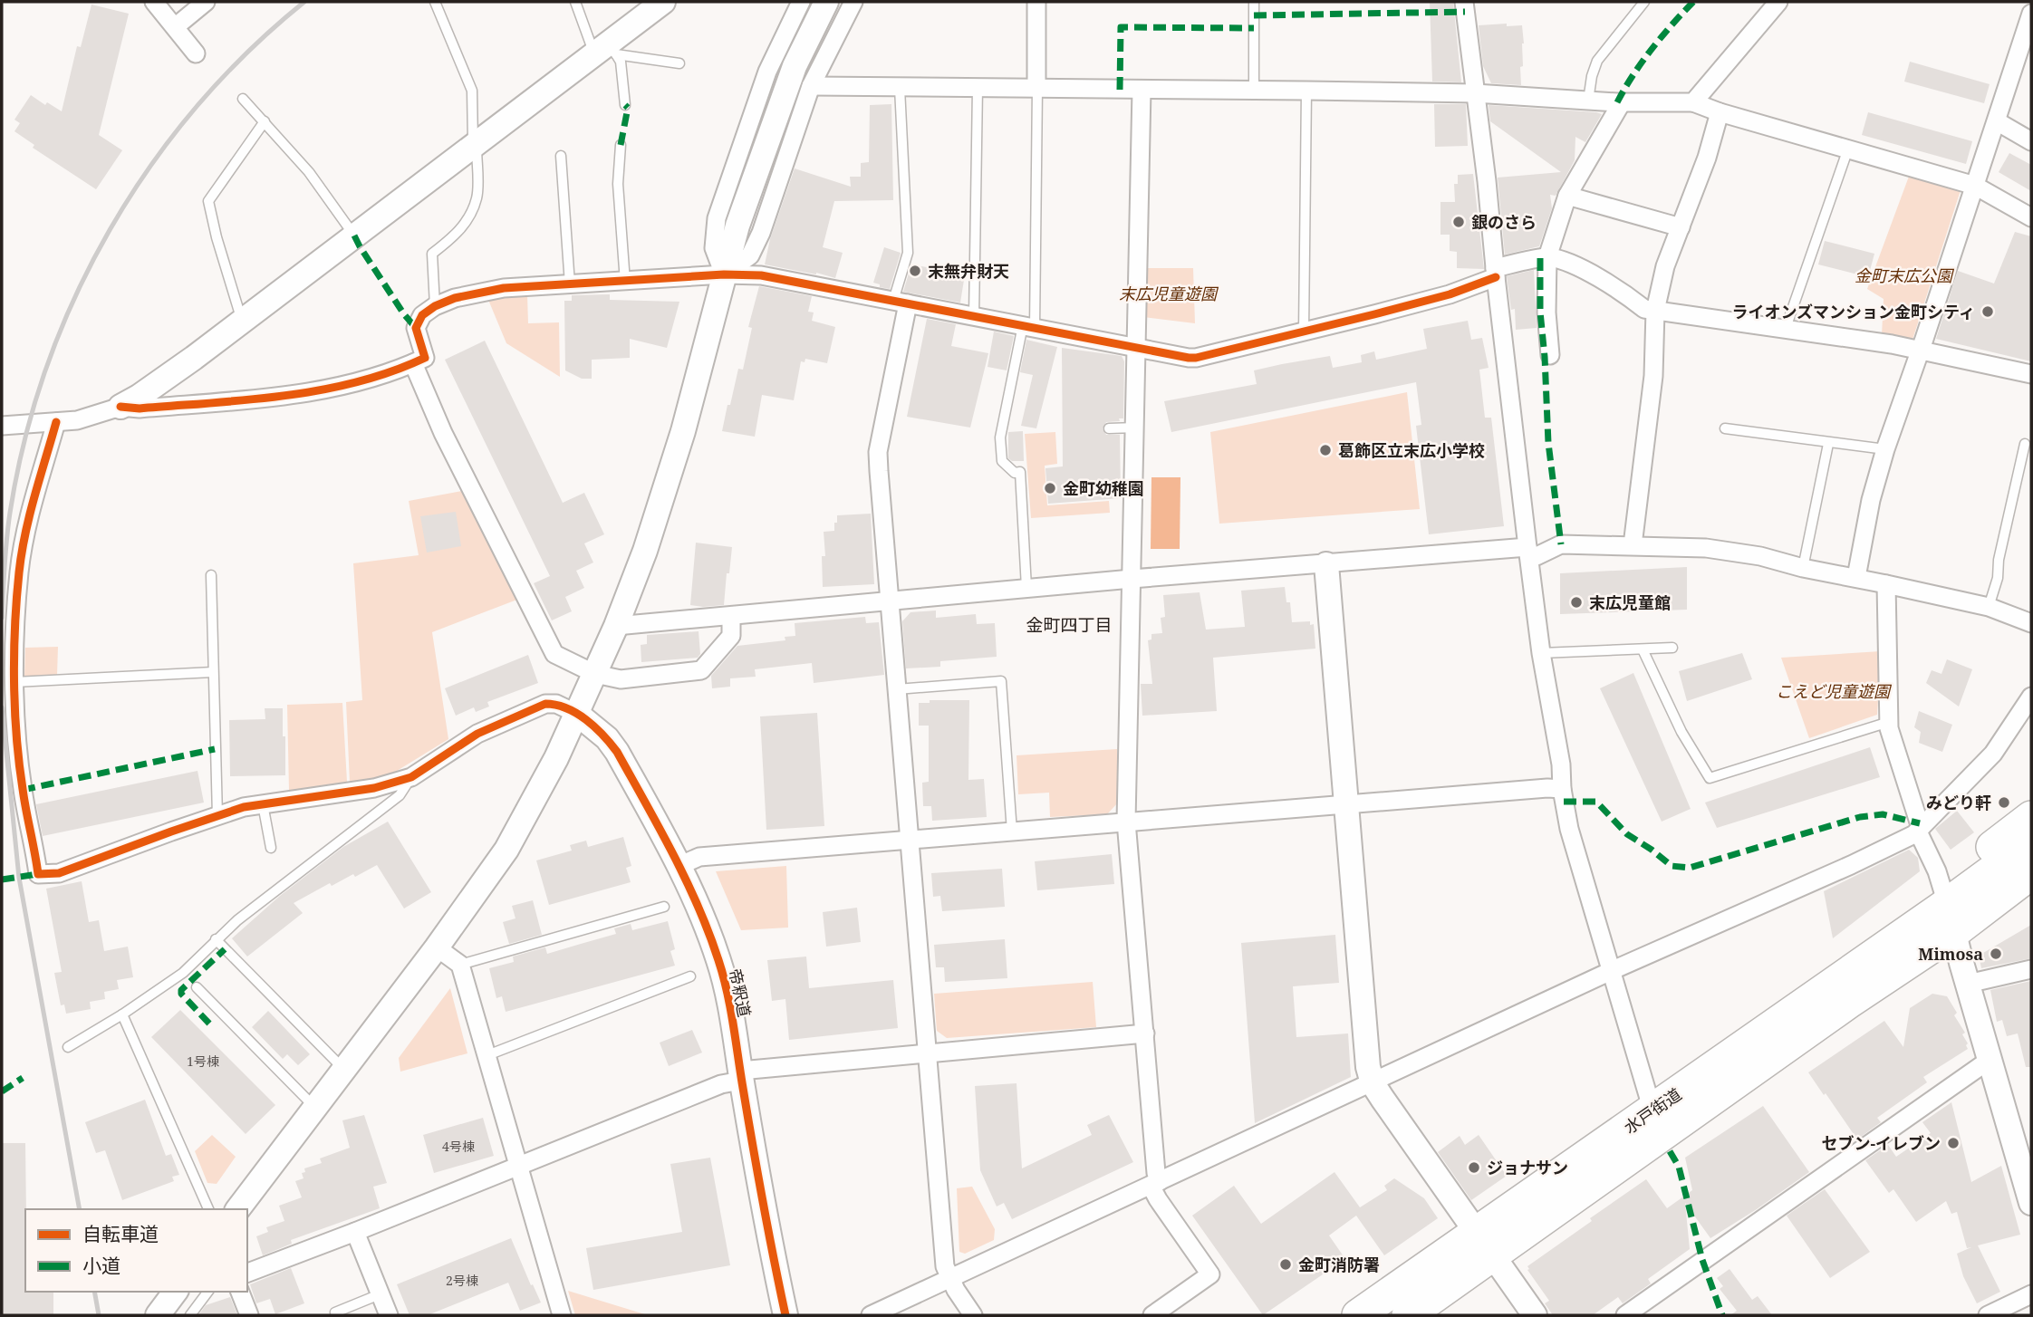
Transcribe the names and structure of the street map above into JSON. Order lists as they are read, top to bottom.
{
  "streets": {
    "highway": ["水戸街道"],
    "street": ["帝釈道"]
  },
  "districts": ["金町四丁目"],
  "parks": ["金町末広公園", "末広児童遊園", "こえど児童遊園"],
  "places": [
    "銀のさら",
    "末無弁財天",
    "ライオンズマンション金町シティ",
    "葛飾区立末広小学校",
    "金町幼稚園",
    "末広児童館",
    "みどり軒",
    "Mimosa",
    "セブン-イレブン",
    "ジョナサン",
    "金町消防署"
  ],
  "house_numbers": ["1号棟", "4号棟", "2号棟"],
  "legend": ["自転車道", "小道"]
}
